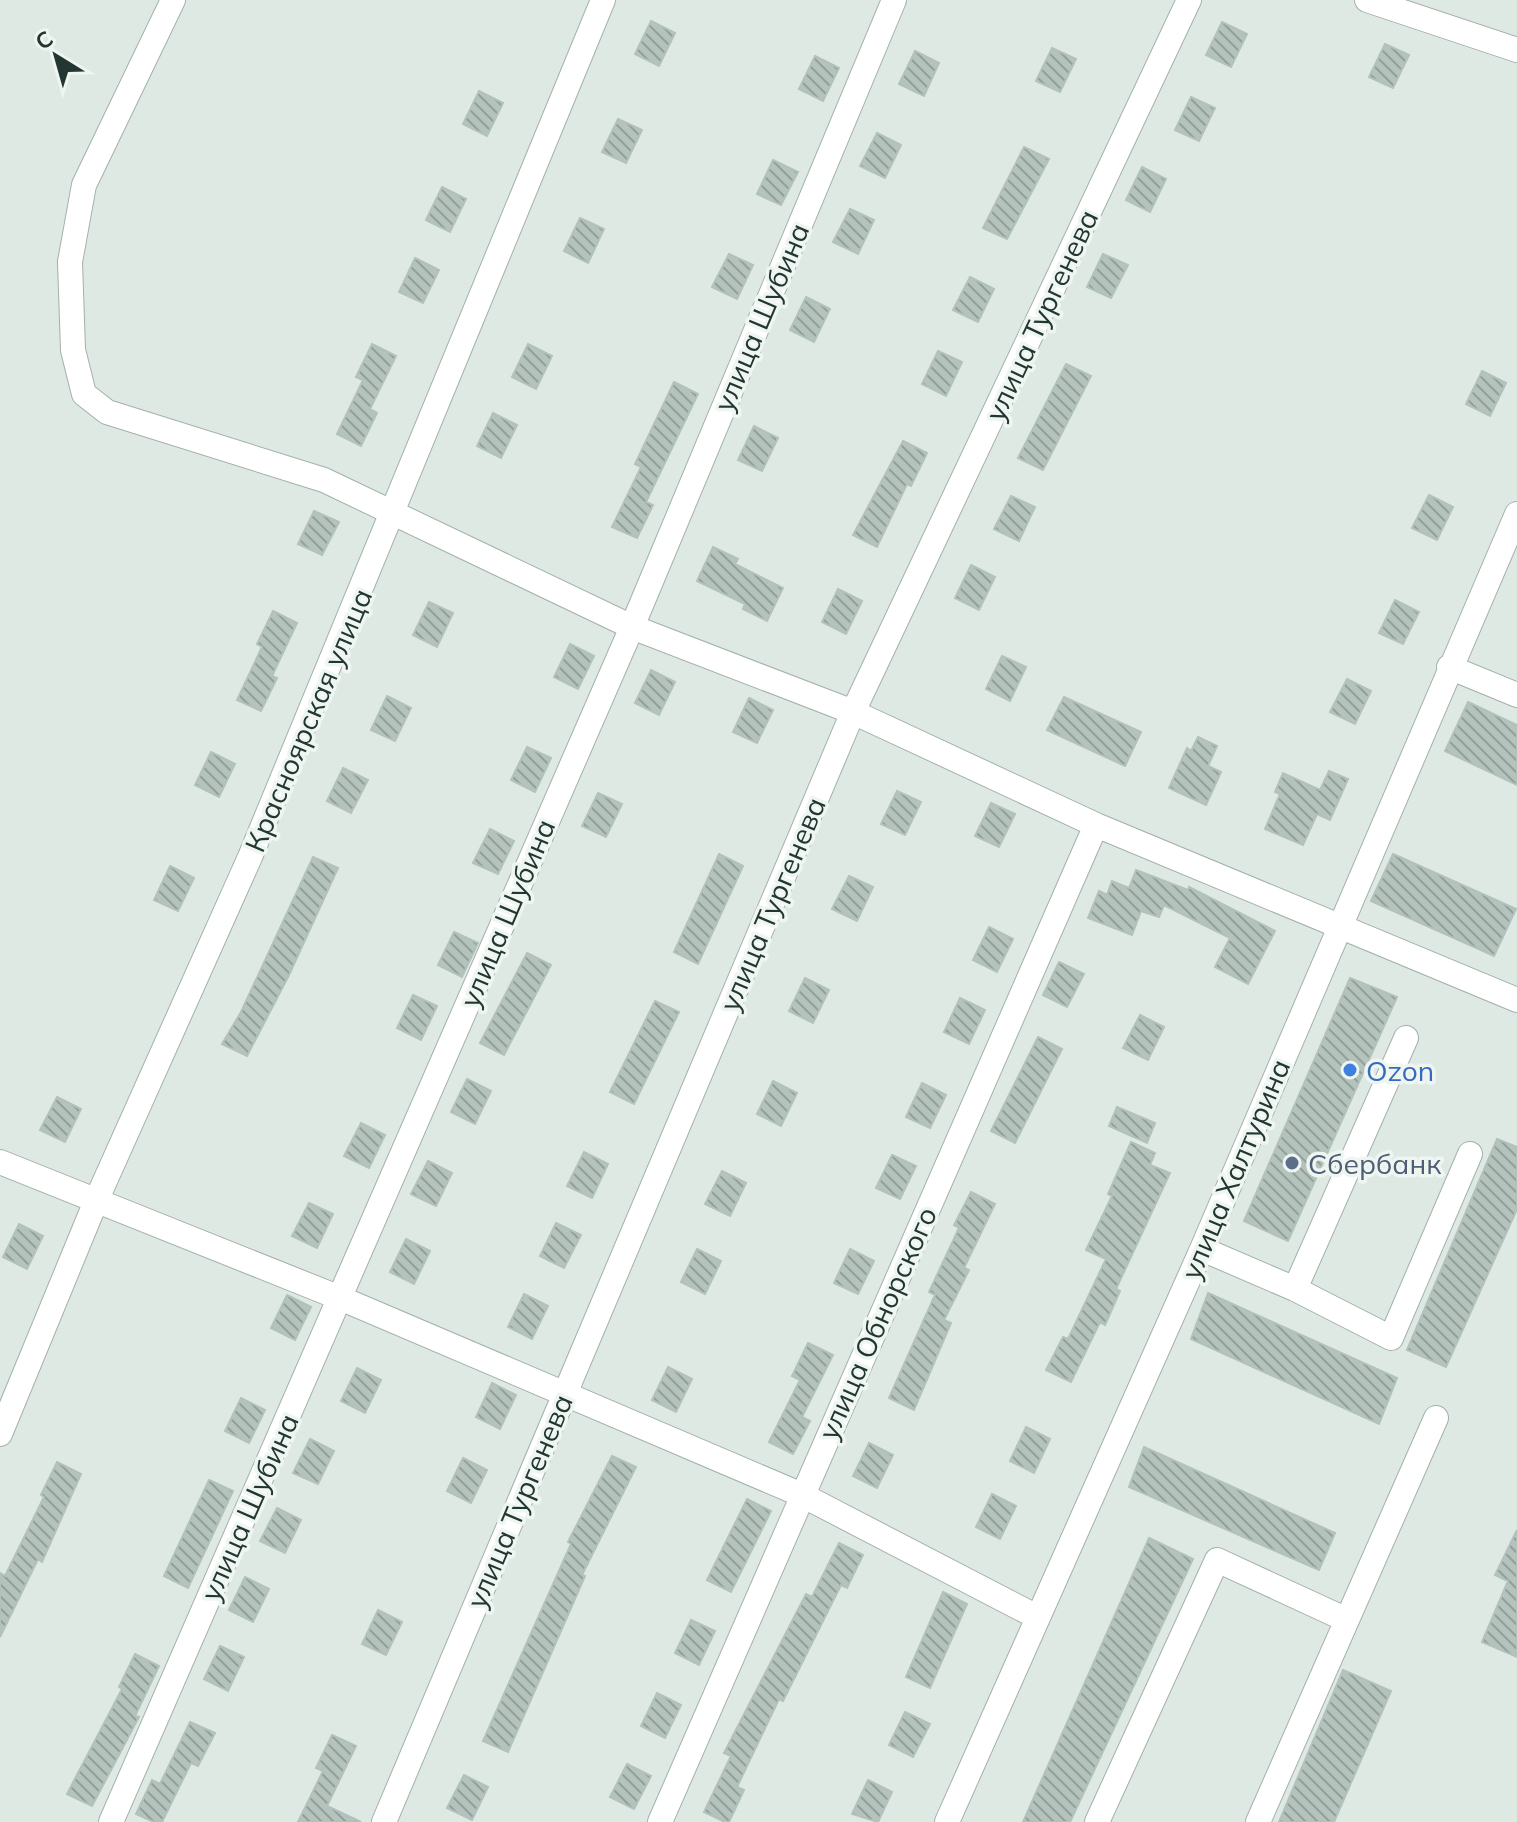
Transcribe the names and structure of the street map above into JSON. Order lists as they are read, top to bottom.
{
  "streets": {
    "street": [
      "улица Тургенева",
      "улица Шубина",
      "Красноярская улица",
      "улица Халтурина",
      "улица Обнорского"
    ]
  },
  "places": ["Ozon", "Сбербанк"],
  "north": "top left"
}
